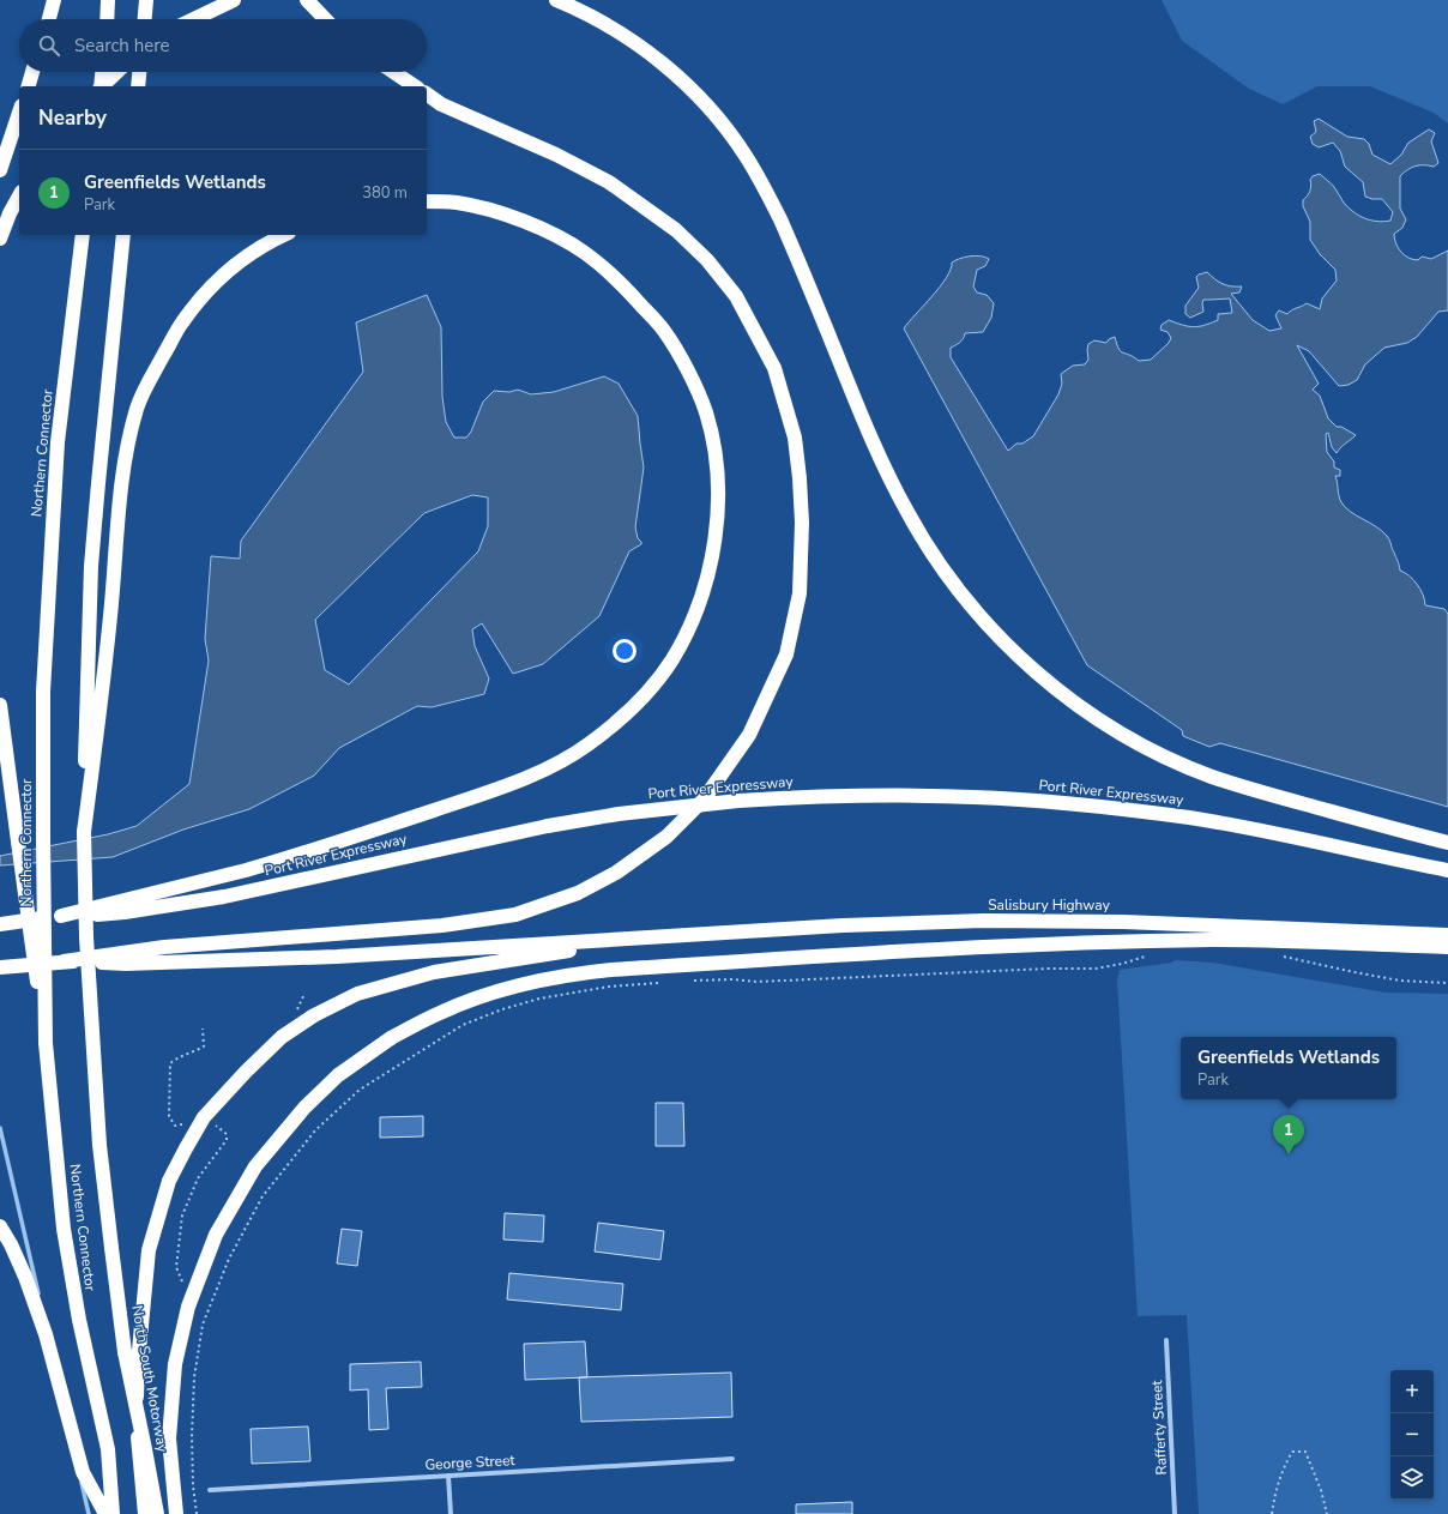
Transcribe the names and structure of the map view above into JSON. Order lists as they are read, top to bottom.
{
  "streets": {
    "highway": [
      "Northern Connector",
      "Port River Expressway",
      "Salisbury Highway",
      "North South Motorway"
    ],
    "street": ["Rafferty Street", "George Street"]
  },
  "crossings": [
    ["Northern Connector", "North South Motorway"]
  ],
  "page": {
    "search": "Search here",
    "heading": "Nearby",
    "list": [
      {
        "mark": "1",
        "name": "Greenfields Wetlands",
        "note": "Park",
        "value": "380 m"
      }
    ],
    "popup": ["Greenfields Wetlands", "Park"],
    "pins": "1",
    "map_buttons": ["+", "−"]
  }
}
